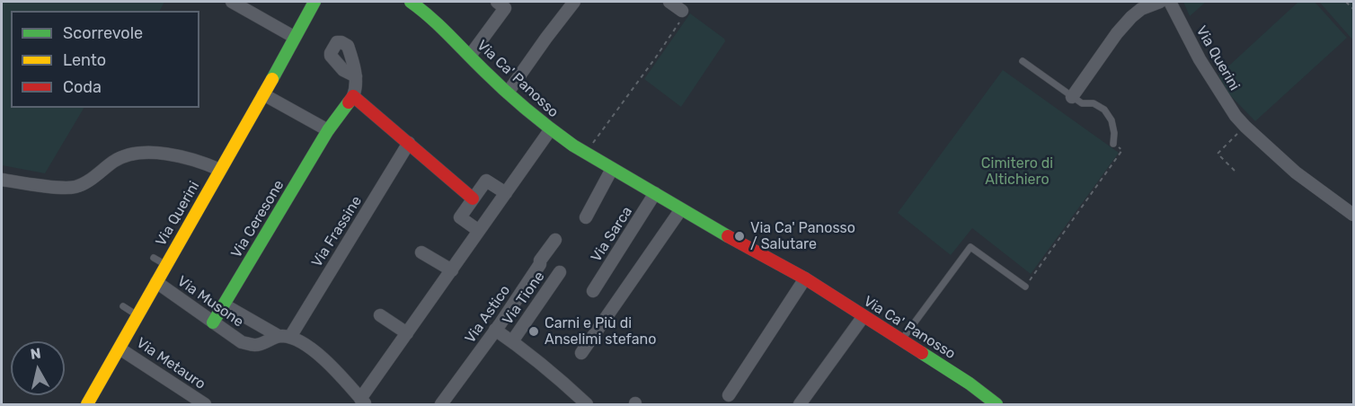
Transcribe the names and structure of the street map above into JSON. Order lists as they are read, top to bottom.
{
  "streets": {
    "street": [
      "Via Querini",
      "Via Ca' Panosso",
      "Via Ceresone",
      "Via Frassine",
      "Via Sarca",
      "Via Tione",
      "Via Musone",
      "Via Astico",
      "Via Metauro"
    ]
  },
  "crossings": [
    ["Via Querini", "Via Musone"],
    ["Via Querini", "Via Metauro"],
    ["Via Ca' Panosso", "Via Sarca"],
    ["Via Ceresone", "Via Musone"],
    ["Via Frassine", "Via Musone"],
    ["Via Tione", "Via Astico"]
  ],
  "parks": ["Cimitero di Altichiero"],
  "places": ["Via Ca' Panosso / Salutare", "Carni e Più di Anselimi stefano"],
  "legend": ["Scorrevole", "Lento", "Coda"],
  "north": "top"
}
